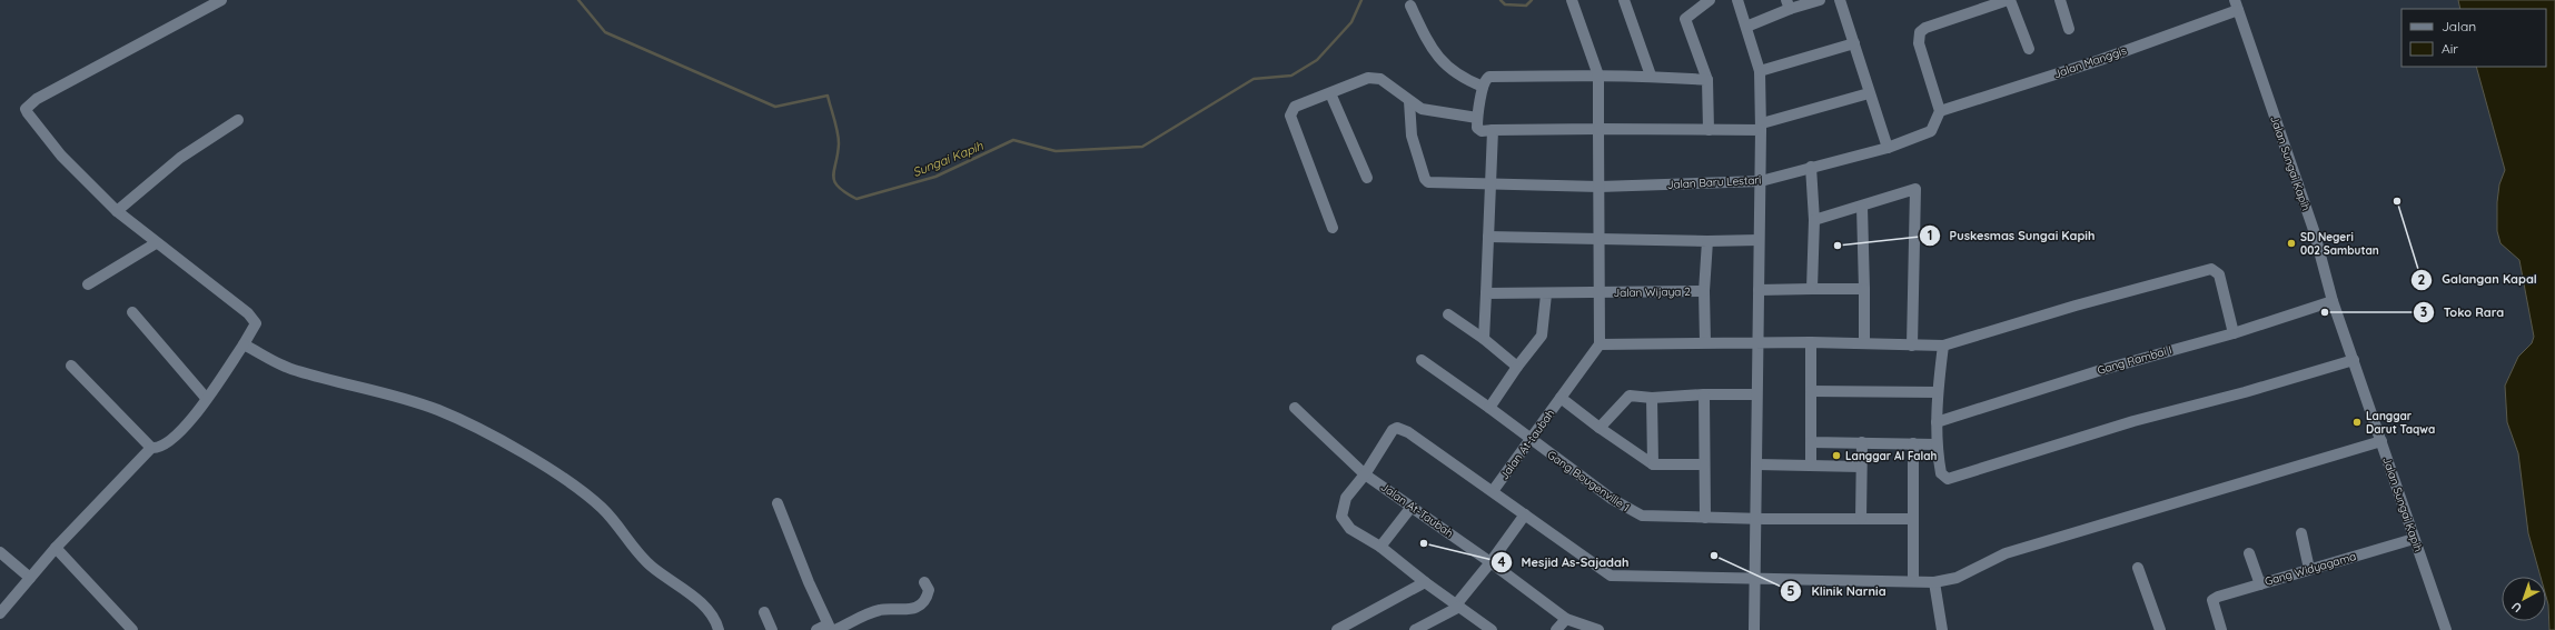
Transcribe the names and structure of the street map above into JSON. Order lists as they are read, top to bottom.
{
  "streets": {
    "street": [
      "Jalan Manggis",
      "Jalan Sungai Kapih",
      "Jalan Baru Lestari",
      "Jalan Wijaya 2",
      "Gang Rambai I",
      "Jalan At-taubah",
      "Gang Bougenville 1",
      "Jalan At-Taubah",
      "Gang Widyagama"
    ]
  },
  "crossings": [
    ["Jalan Manggis", "Jalan Sungai Kapih"],
    ["Jalan Manggis", "Jalan Baru Lestari"],
    ["Jalan Sungai Kapih", "Gang Rambai I"],
    ["Jalan Sungai Kapih", "Gang Widyagama"],
    ["Jalan At-taubah", "Gang Bougenville 1"]
  ],
  "water": ["Sungai Kapih"],
  "places": [
    "Galangan Kapal",
    "SD Negeri 002 Sambutan",
    "Puskesmas Sungai Kapih",
    "Toko Rara",
    "Langgar Darut Taqwa",
    "Langgar Al Falah",
    "Mesjid As-Sajadah",
    "Klinik Narnia"
  ],
  "legend": ["Jalan", "Air"],
  "north": "bottom left"
}
